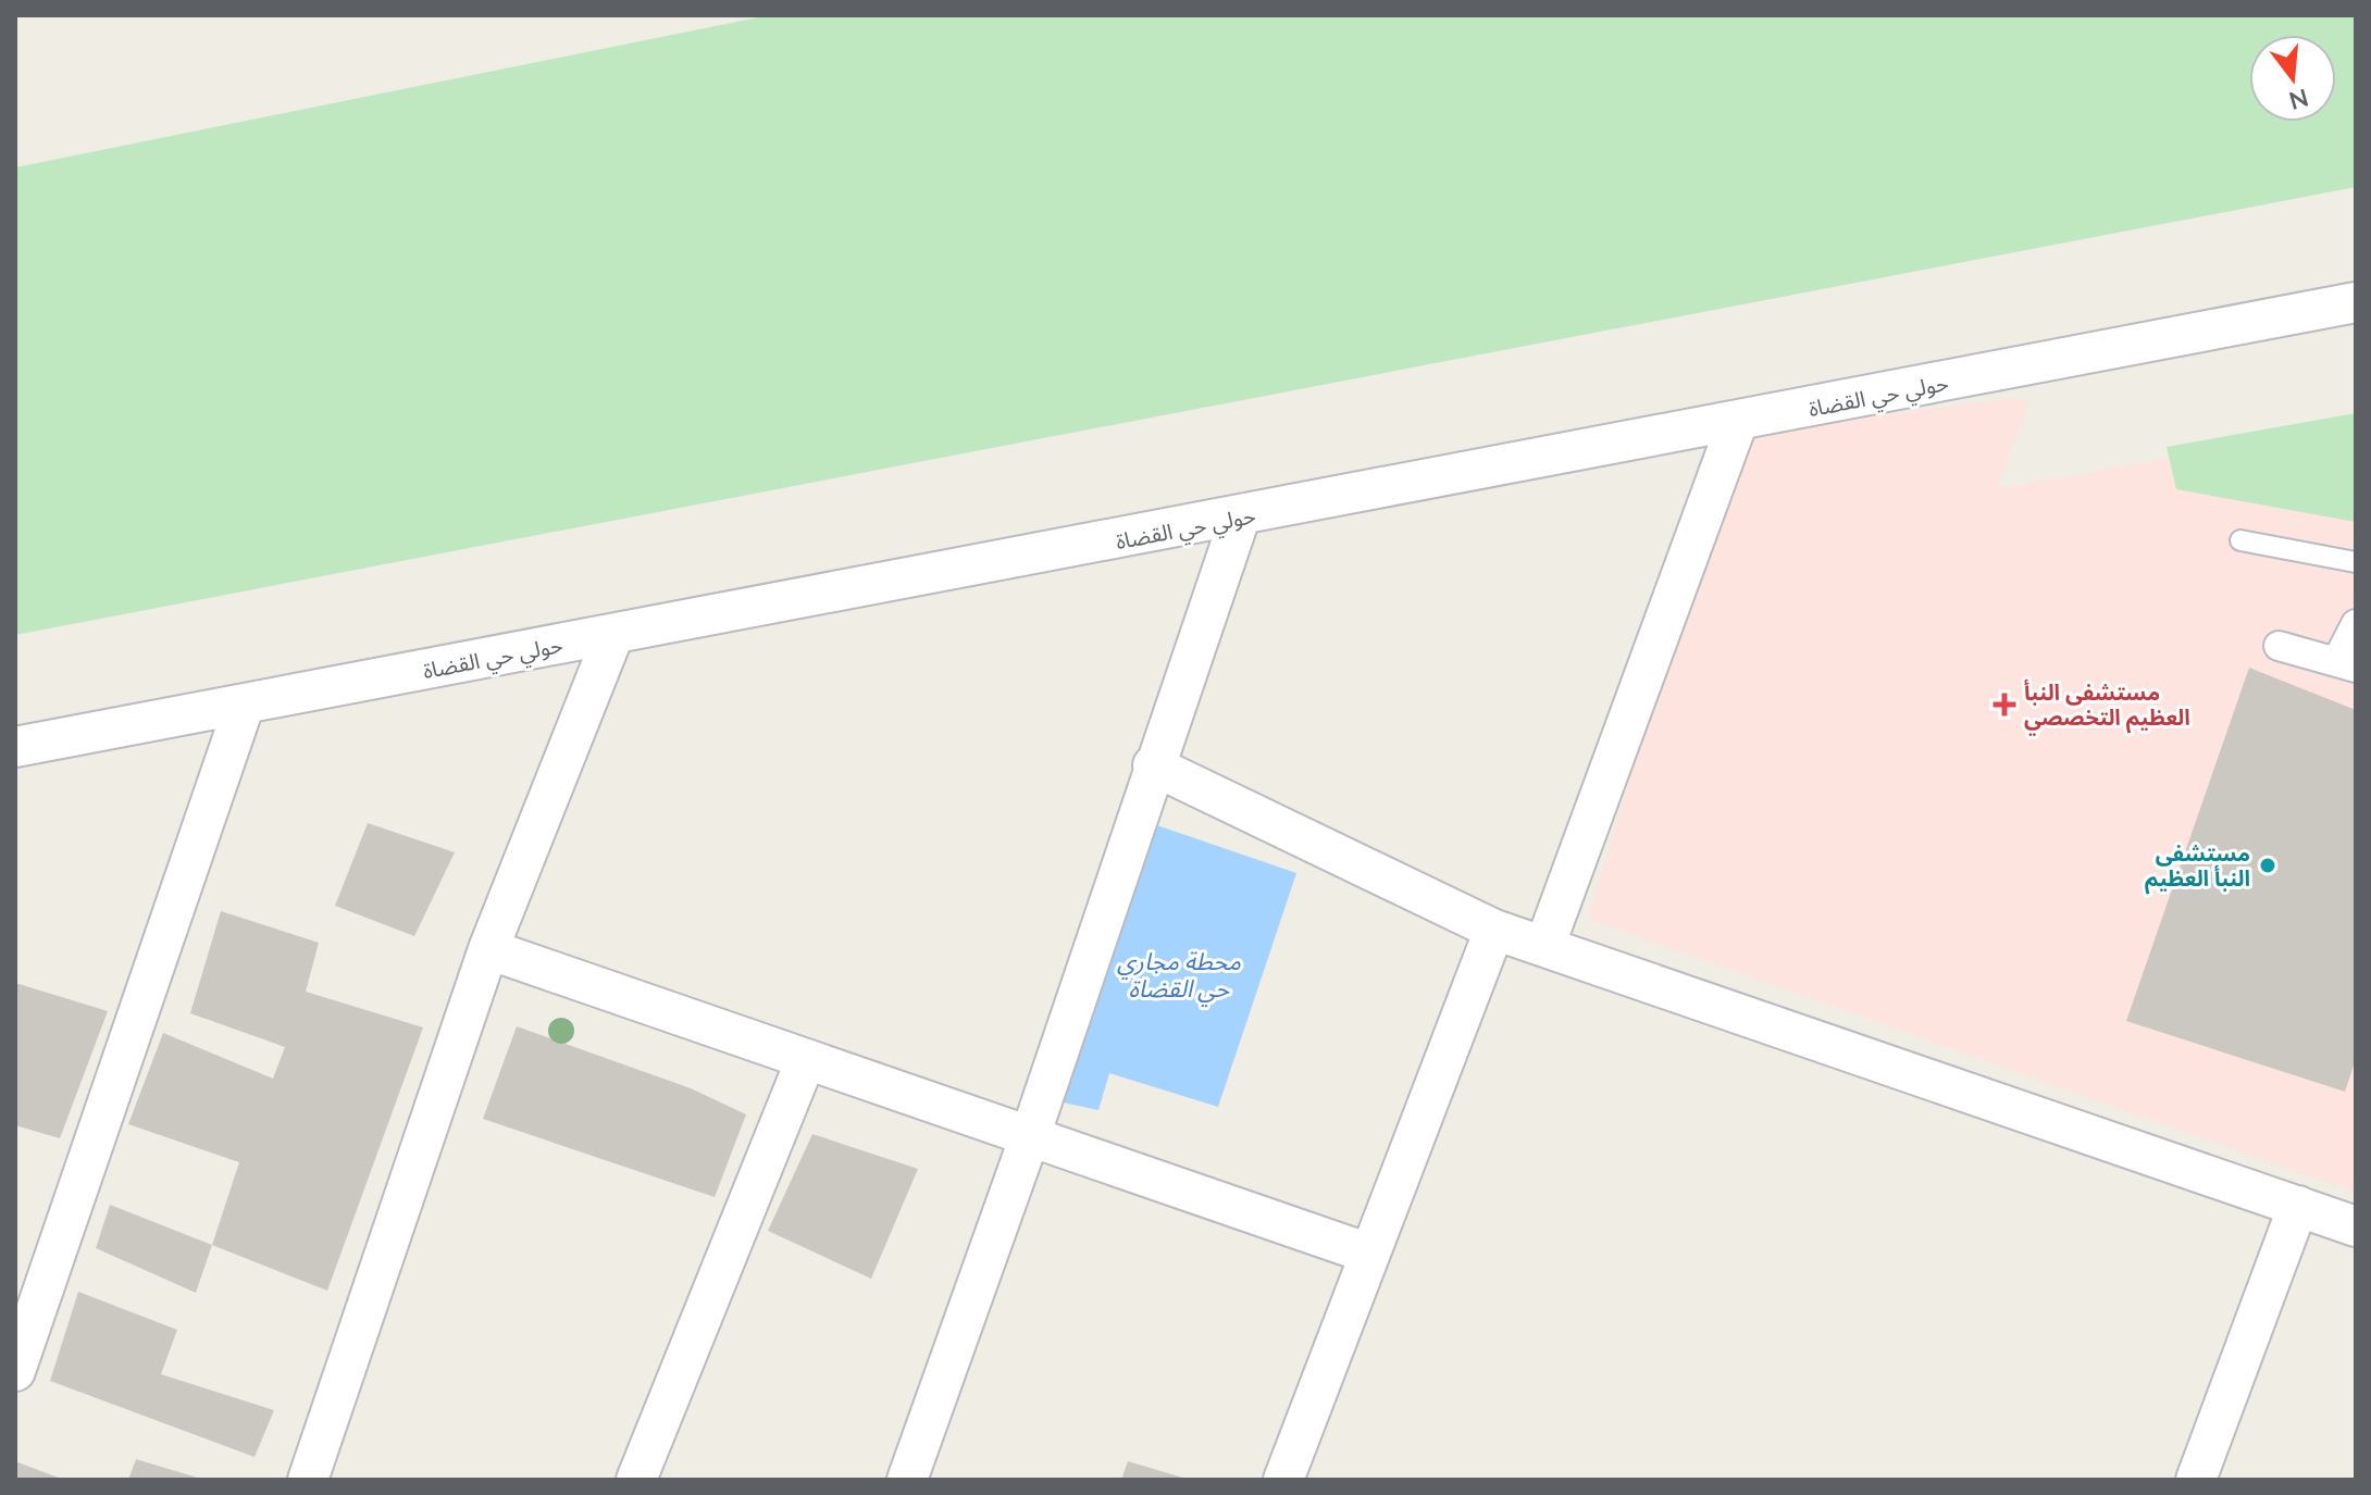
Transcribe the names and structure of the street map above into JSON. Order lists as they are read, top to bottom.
{
  "streets": {
    "street": ["حولي حي القضاة"]
  },
  "water": ["محطة مجاري حي القضاة"],
  "places": {
    "health": ["مستشفى النبأ العظيم التخصصي"],
    "other": ["مستشفى النبأ العظيم"]
  },
  "north": "bottom"
}
